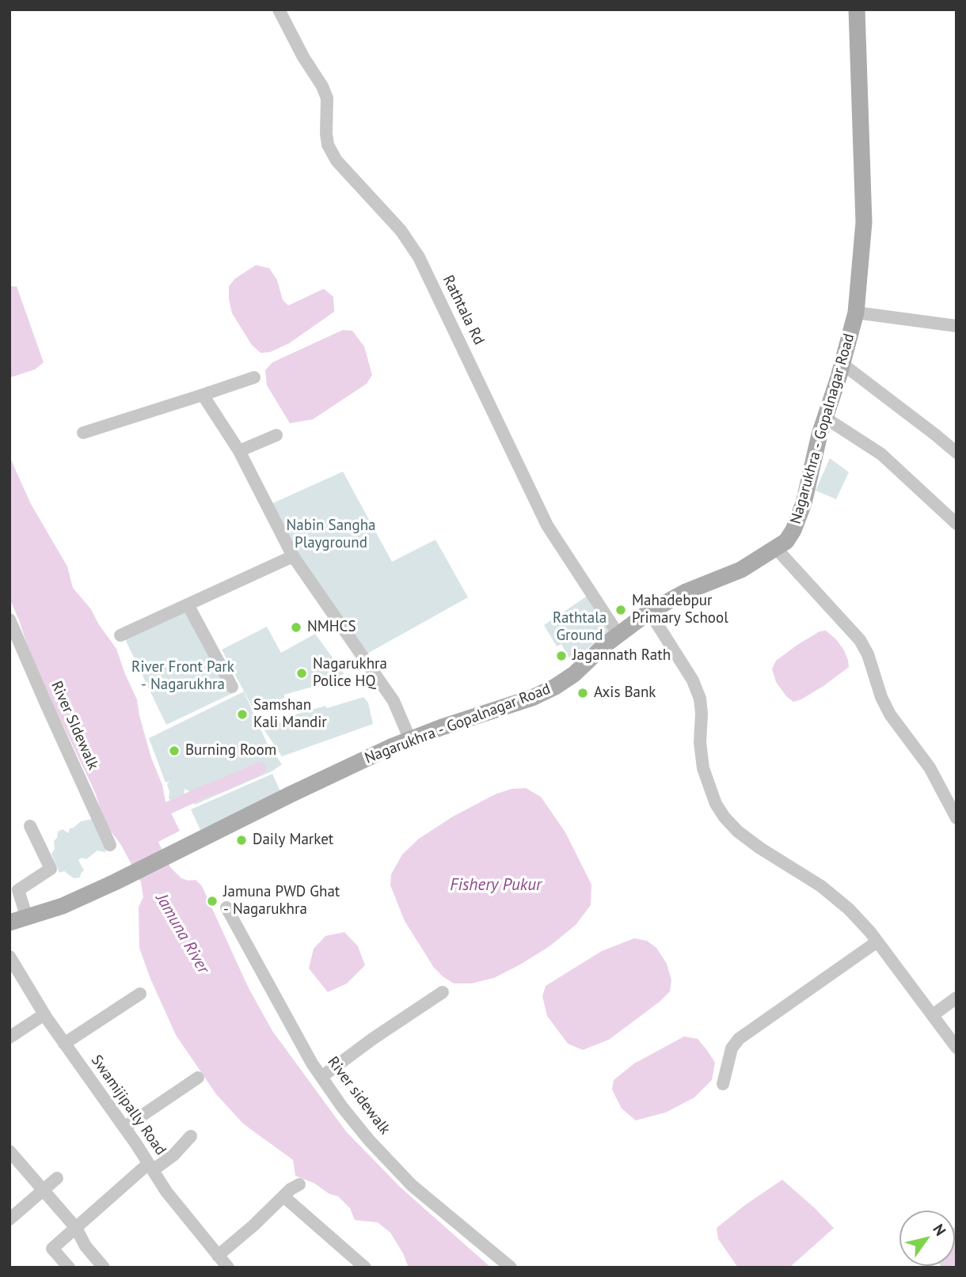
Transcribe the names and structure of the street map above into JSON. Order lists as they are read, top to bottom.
{
  "streets": {
    "main road": ["Nagarukhra - Gopalnagar Road"],
    "street": [
      "Rathtala Rd",
      "River SIdewalk",
      "River sidewalk",
      "Swamijipally Road"
    ]
  },
  "crossings": [
    ["Rathtala Rd", "Nagarukhra - Gopalnagar Road"]
  ],
  "water": ["Fishery Pukur", "Jamuna River"],
  "parks": ["Nabin Sangha Playground", "Rathtala Ground", "River Front Park - Nagarukhra"],
  "places": [
    "Mahadebpur Primary School",
    "NMHCS",
    "Jagannath Rath",
    "Nagarukhra Police HQ",
    "Axis Bank",
    "Samshan Kali Mandir",
    "Burning Room",
    "Daily Market",
    "Jamuna PWD Ghat - Nagarukhra"
  ],
  "north": "top right"
}
